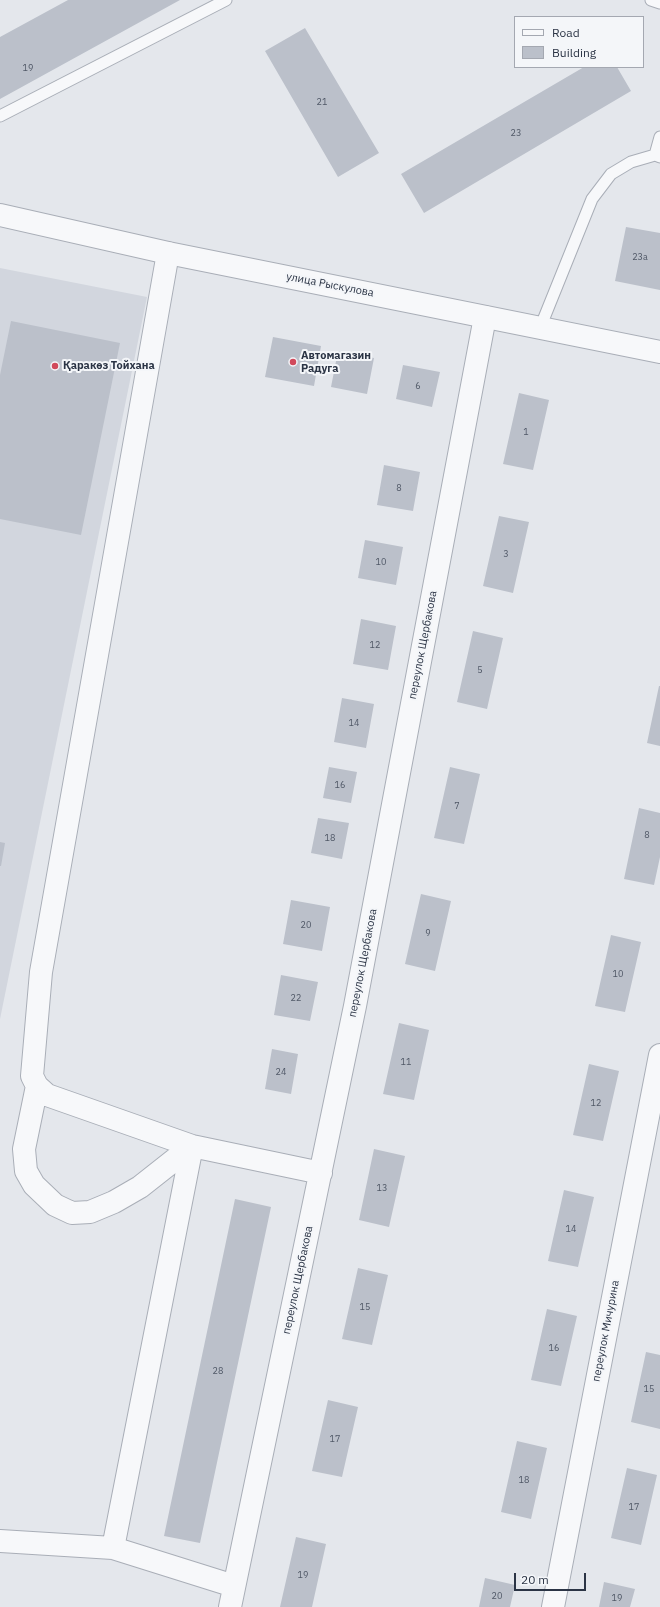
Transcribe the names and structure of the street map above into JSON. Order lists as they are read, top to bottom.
{
  "streets": {
    "street": ["улица Рыскулова", "переулок Щербакова", "переулок Мичурина"]
  },
  "crossings": [
    ["улица Рыскулова", "переулок Щербакова"]
  ],
  "places": ["Автомагазин Радуга", "Қаракөз Тойхана"],
  "house_numbers": [
    "19",
    "21",
    "23",
    "23а",
    "6",
    "1",
    "8",
    "3",
    "10",
    "12",
    "5",
    "14",
    "16",
    "7",
    "8",
    "18",
    "20",
    "9",
    "10",
    "22",
    "11",
    "24",
    "12",
    "13",
    "14",
    "15",
    "16",
    "28",
    "15",
    "17",
    "18",
    "17",
    "19",
    "20",
    "19"
  ],
  "legend": ["Road", "Building"],
  "scale_bar": "20 m"
}
